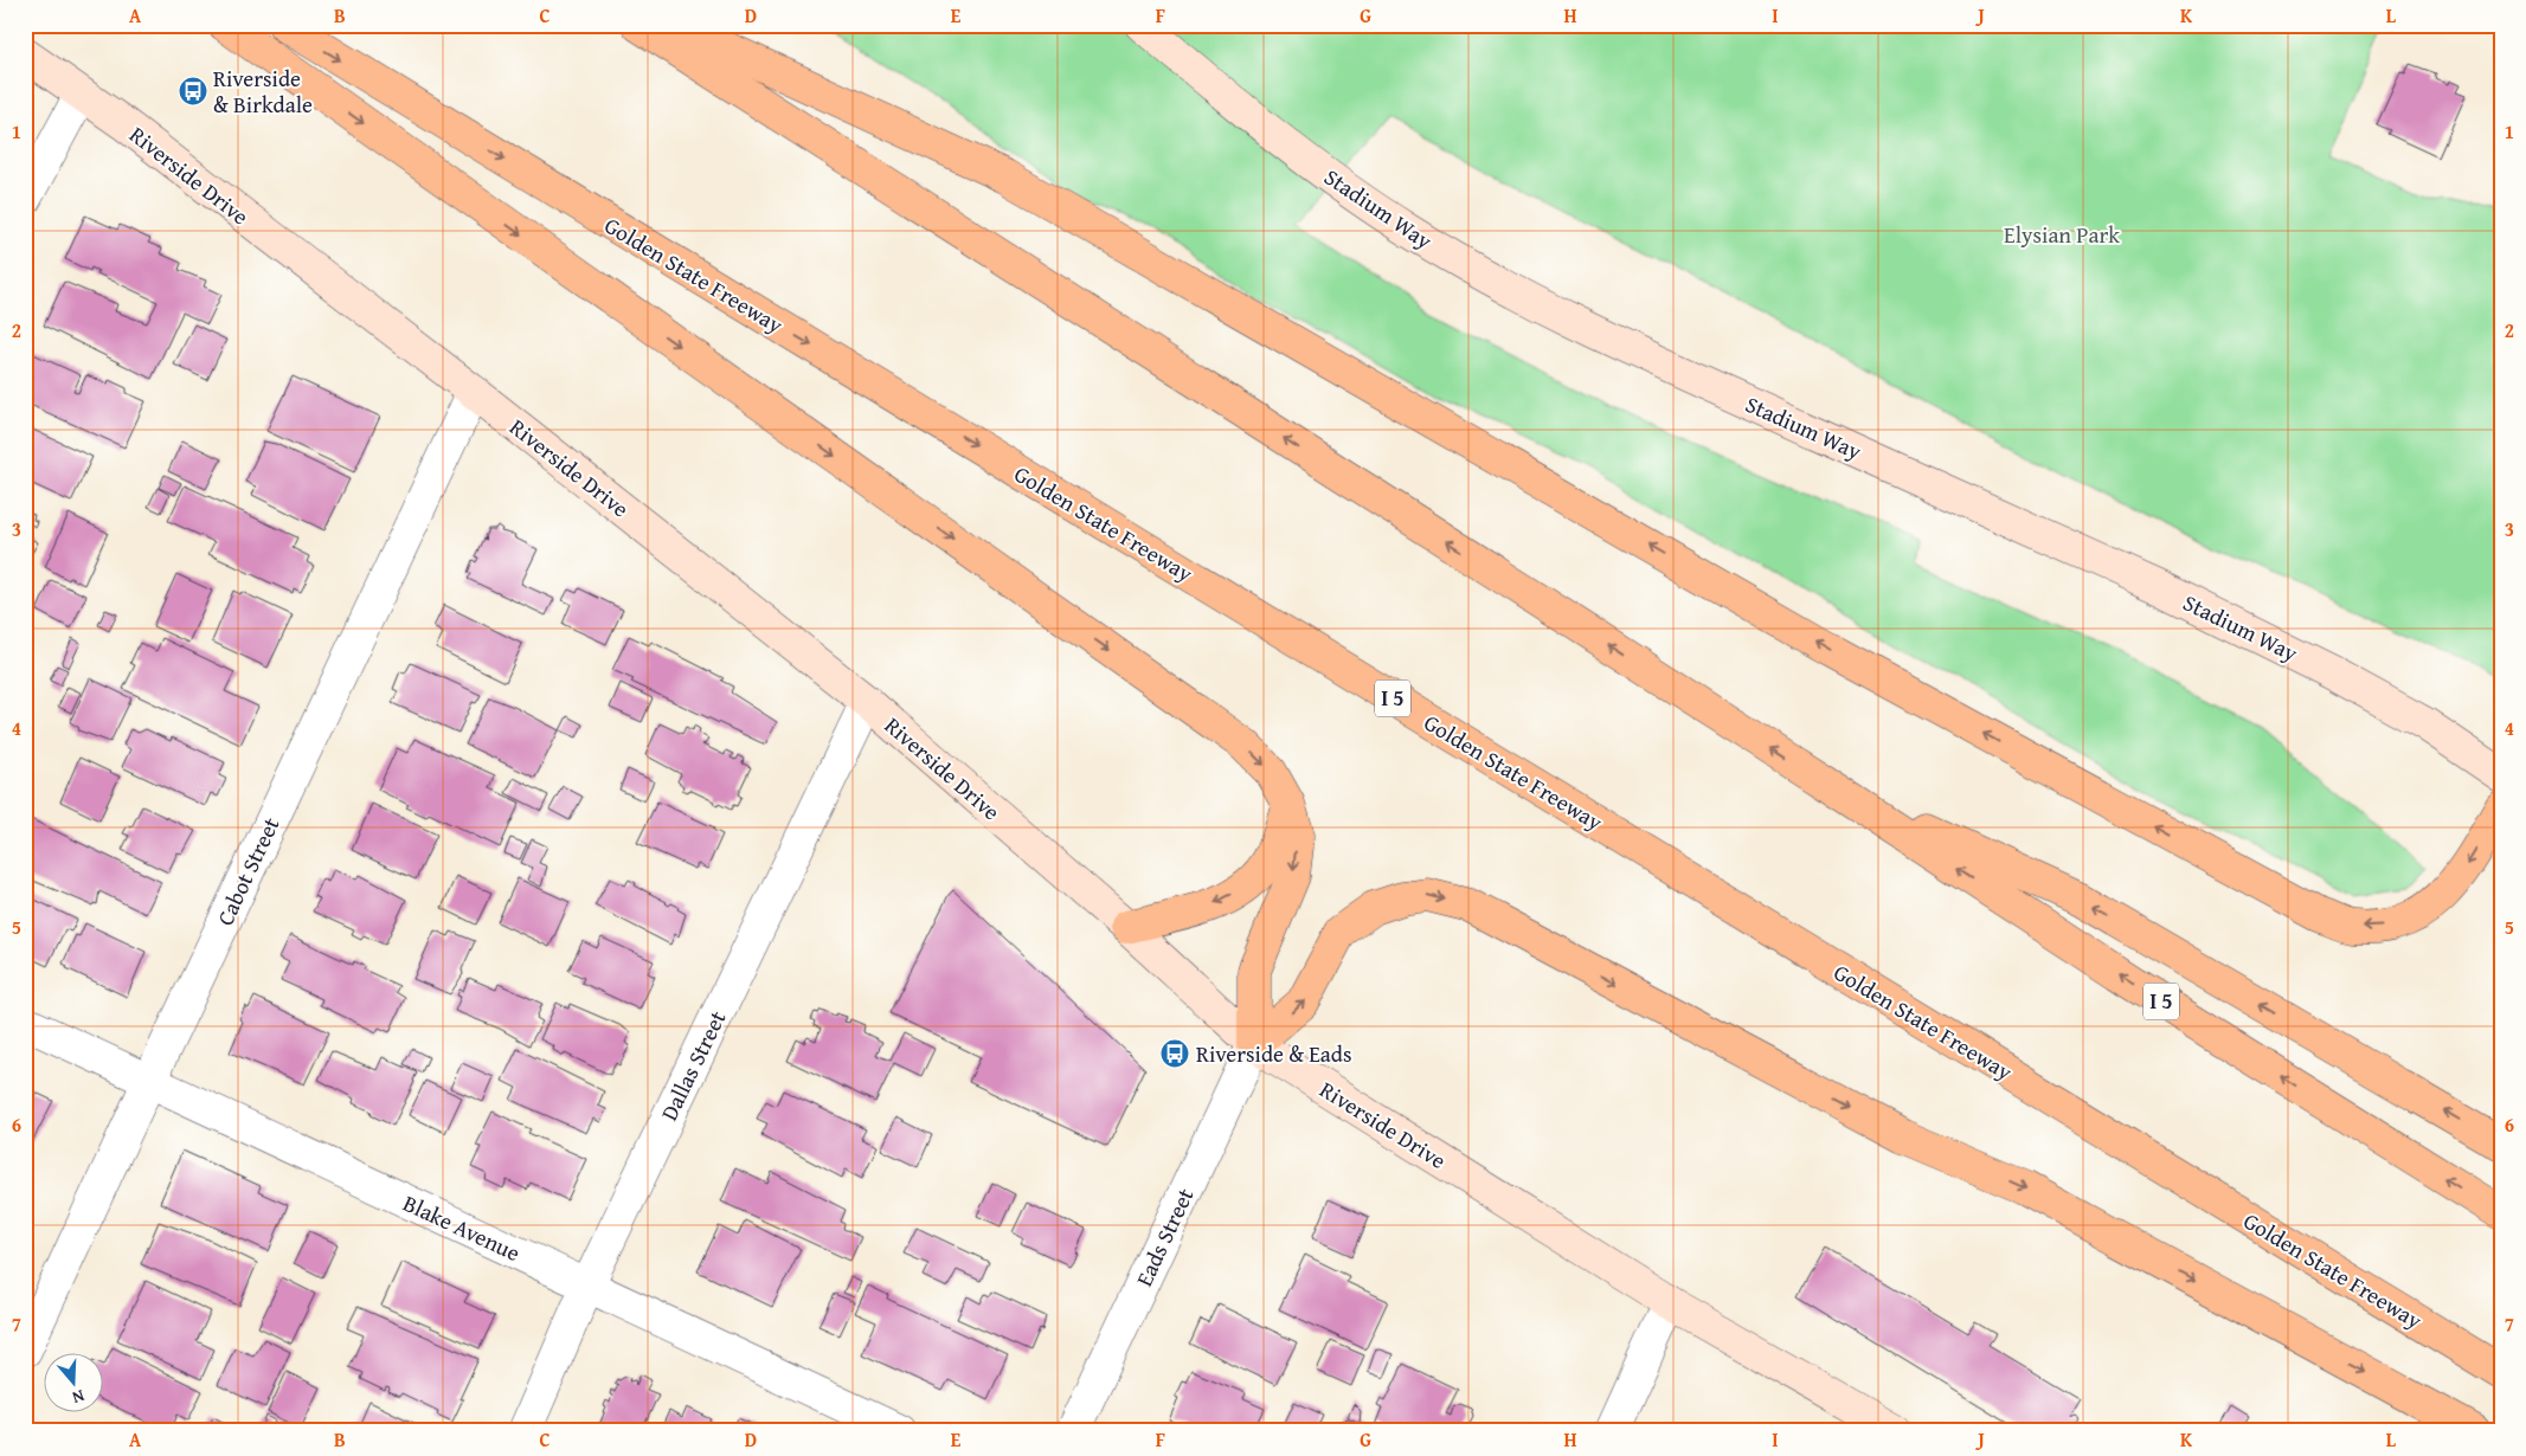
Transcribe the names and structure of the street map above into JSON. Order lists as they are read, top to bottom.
{
  "streets": {
    "highway": ["Golden State Freeway", "I 5"],
    "main road": ["Riverside Drive", "Stadium Way"],
    "street": [
      "Cabot Street",
      "Dallas Street",
      "Blake Avenue",
      "Eads Street"
    ]
  },
  "crossings": [
    ["Riverside Drive", "Cabot Street"],
    ["Riverside Drive", "Dallas Street"],
    ["Riverside Drive", "Eads Street"],
    ["Cabot Street", "Blake Avenue"],
    ["Dallas Street", "Blake Avenue"]
  ],
  "parks": ["Elysian Park"],
  "places": {
    "bus stop": ["Riverside & Birkdale", "Riverside & Eads"]
  },
  "north": "bottom",
  "grid": {
    "columns": [
      "A",
      "B",
      "C",
      "D",
      "E",
      "F",
      "G",
      "H",
      "I",
      "J",
      "K",
      "L"
    ],
    "rows": [
      "1",
      "2",
      "3",
      "4",
      "5",
      "6",
      "7"
    ]
  }
}
